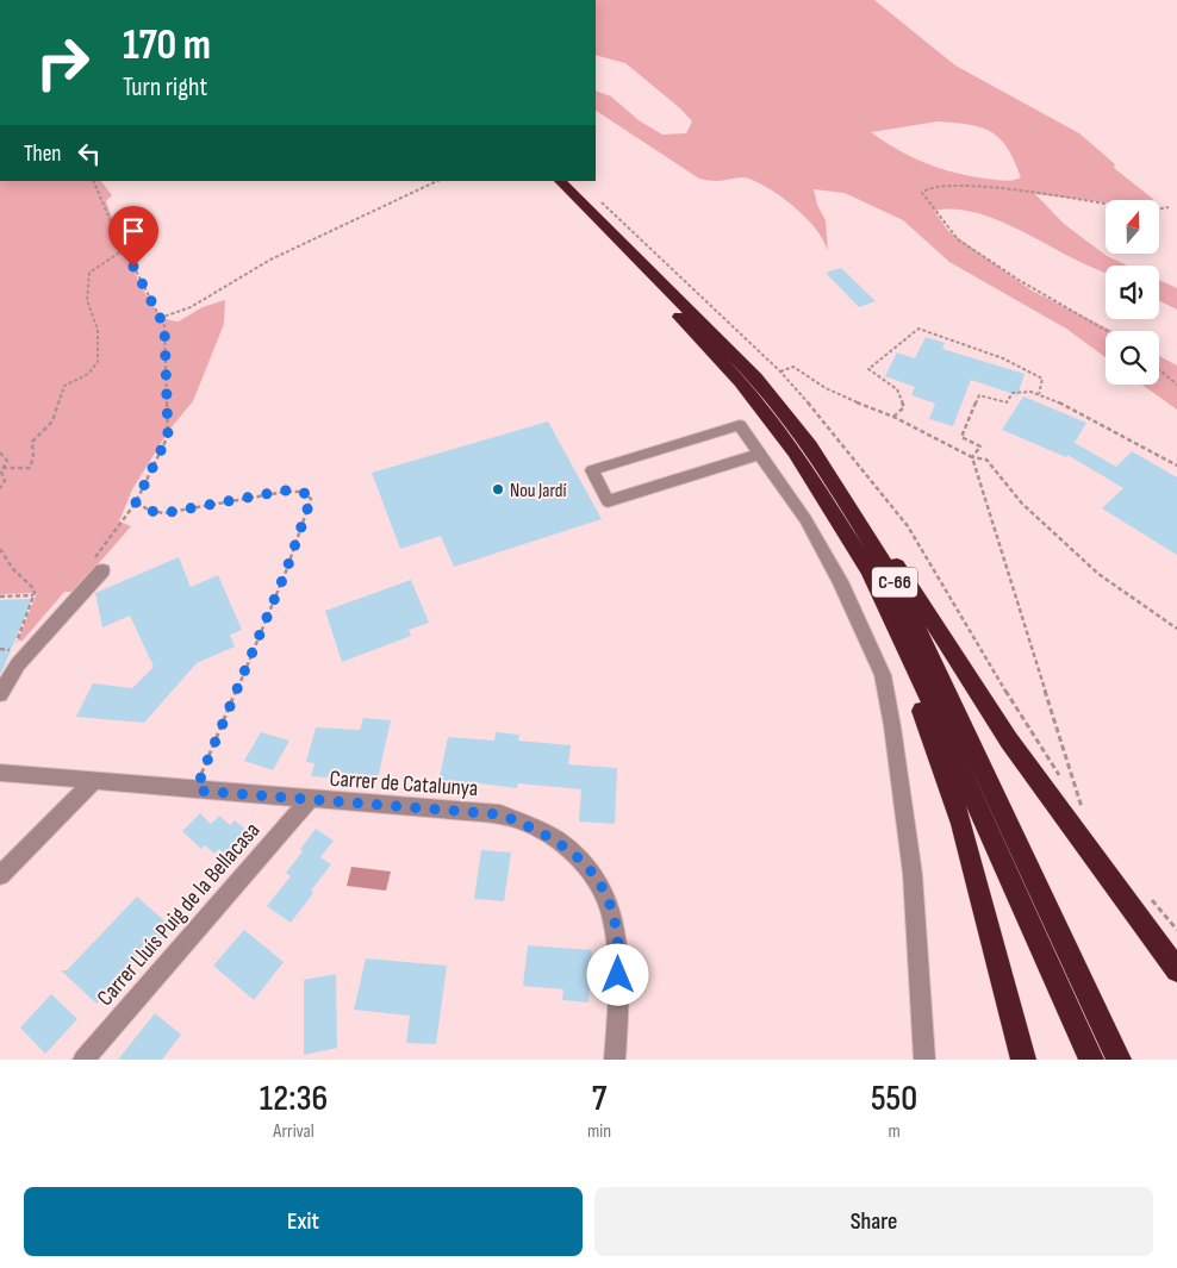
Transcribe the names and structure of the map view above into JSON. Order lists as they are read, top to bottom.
{
  "streets": {
    "highway": ["C-66"],
    "street": ["Carrer de Catalunya", "Carrer Lluís Puig de la Bellacasa"]
  },
  "crossings": [
    ["Carrer de Catalunya", "Carrer Lluís Puig de la Bellacasa"]
  ],
  "places": ["Nou Jardí"],
  "north": "top",
  "page": {
    "turn": ["170 m", "Turn right"],
    "then": "Then",
    "eta": [
      "12:36",
      "Arrival",
      "7",
      "min",
      "550",
      "m"
    ],
    "buttons": ["Exit", "Share"]
  }
}
